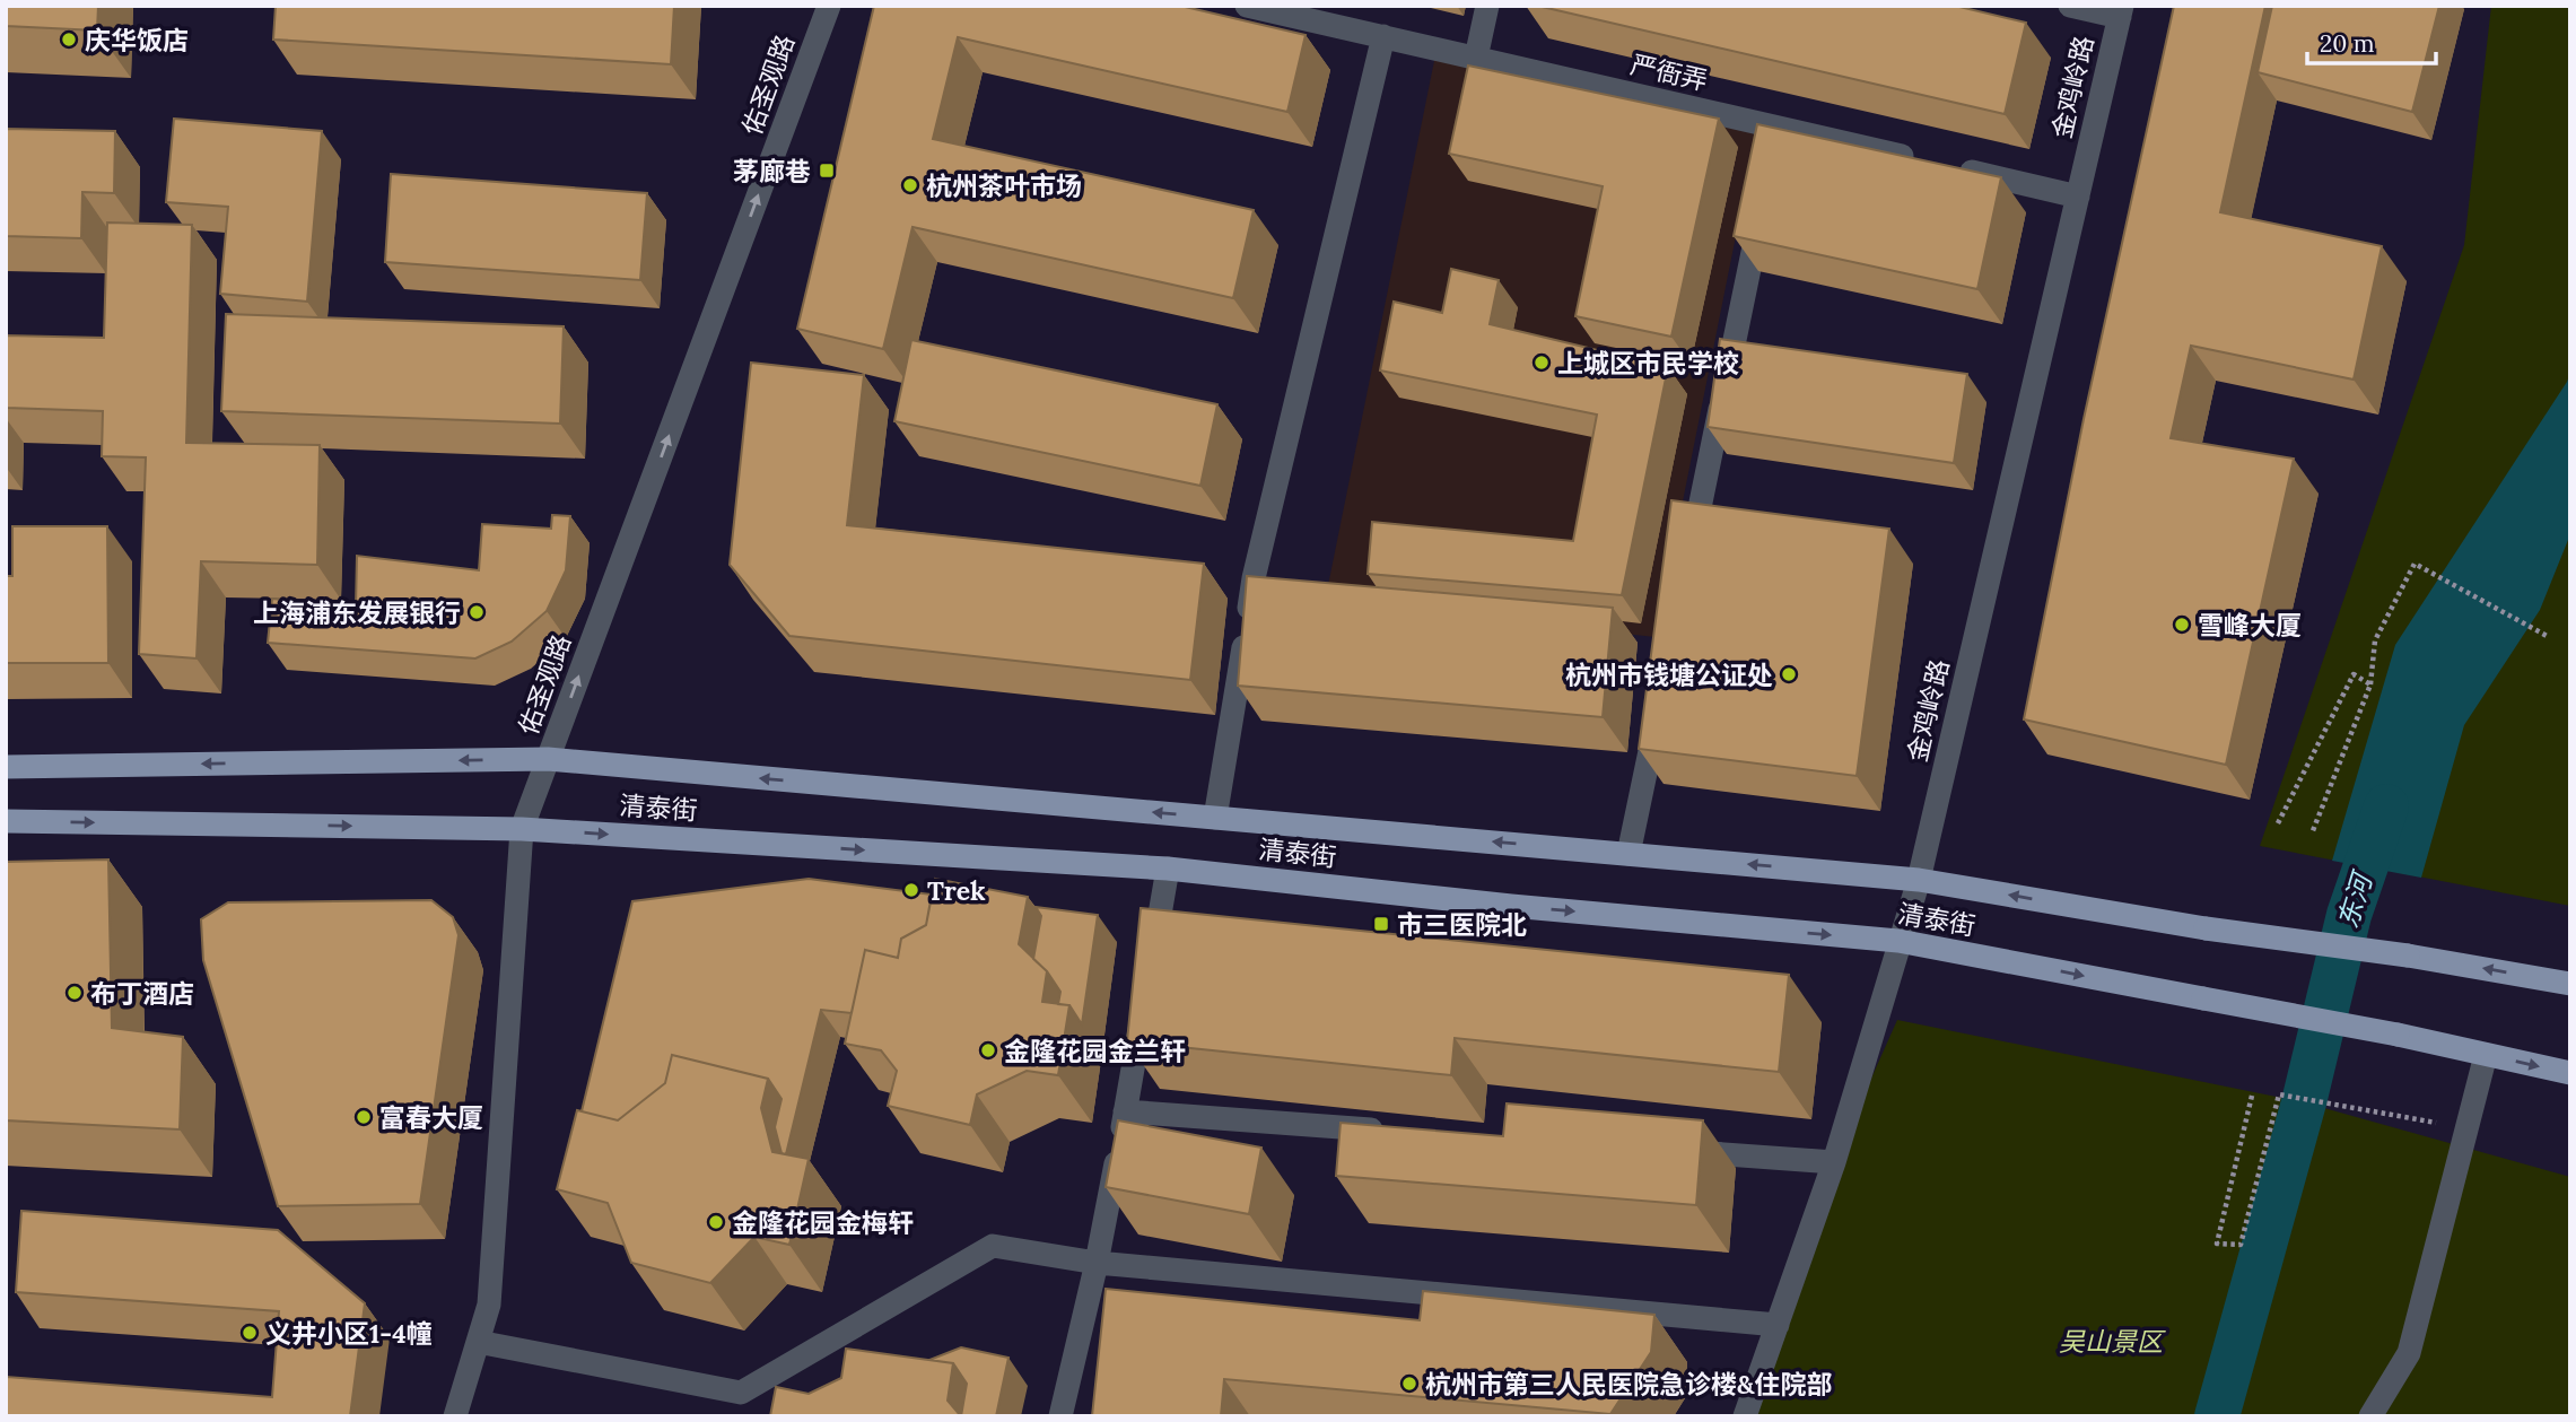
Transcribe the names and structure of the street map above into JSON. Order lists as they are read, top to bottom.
{
  "streets": {
    "main road": ["清泰街"],
    "street": ["严衙弄", "佑圣观路", "金鸡岭路"]
  },
  "crossings": [
    ["严衙弄", "金鸡岭路"],
    ["佑圣观路", "清泰街"],
    ["金鸡岭路", "清泰街"]
  ],
  "one_way": ["佑圣观路"],
  "water": ["东河"],
  "parks": ["吴山景区"],
  "places": {
    "other": [
      "庆华饭店",
      "杭州茶叶市场",
      "上城区市民学校",
      "上海浦东发展银行",
      "雪峰大厦",
      "杭州市钱塘公证处",
      "Trek",
      "布丁酒店",
      "金隆花园金兰轩",
      "富春大厦",
      "金隆花园金梅轩",
      "义井小区1-4幢",
      "杭州市第三人民医院急诊楼&住院部"
    ],
    "transit": ["茅廊巷", "市三医院北"]
  },
  "scale_bar": "20 m"
}
